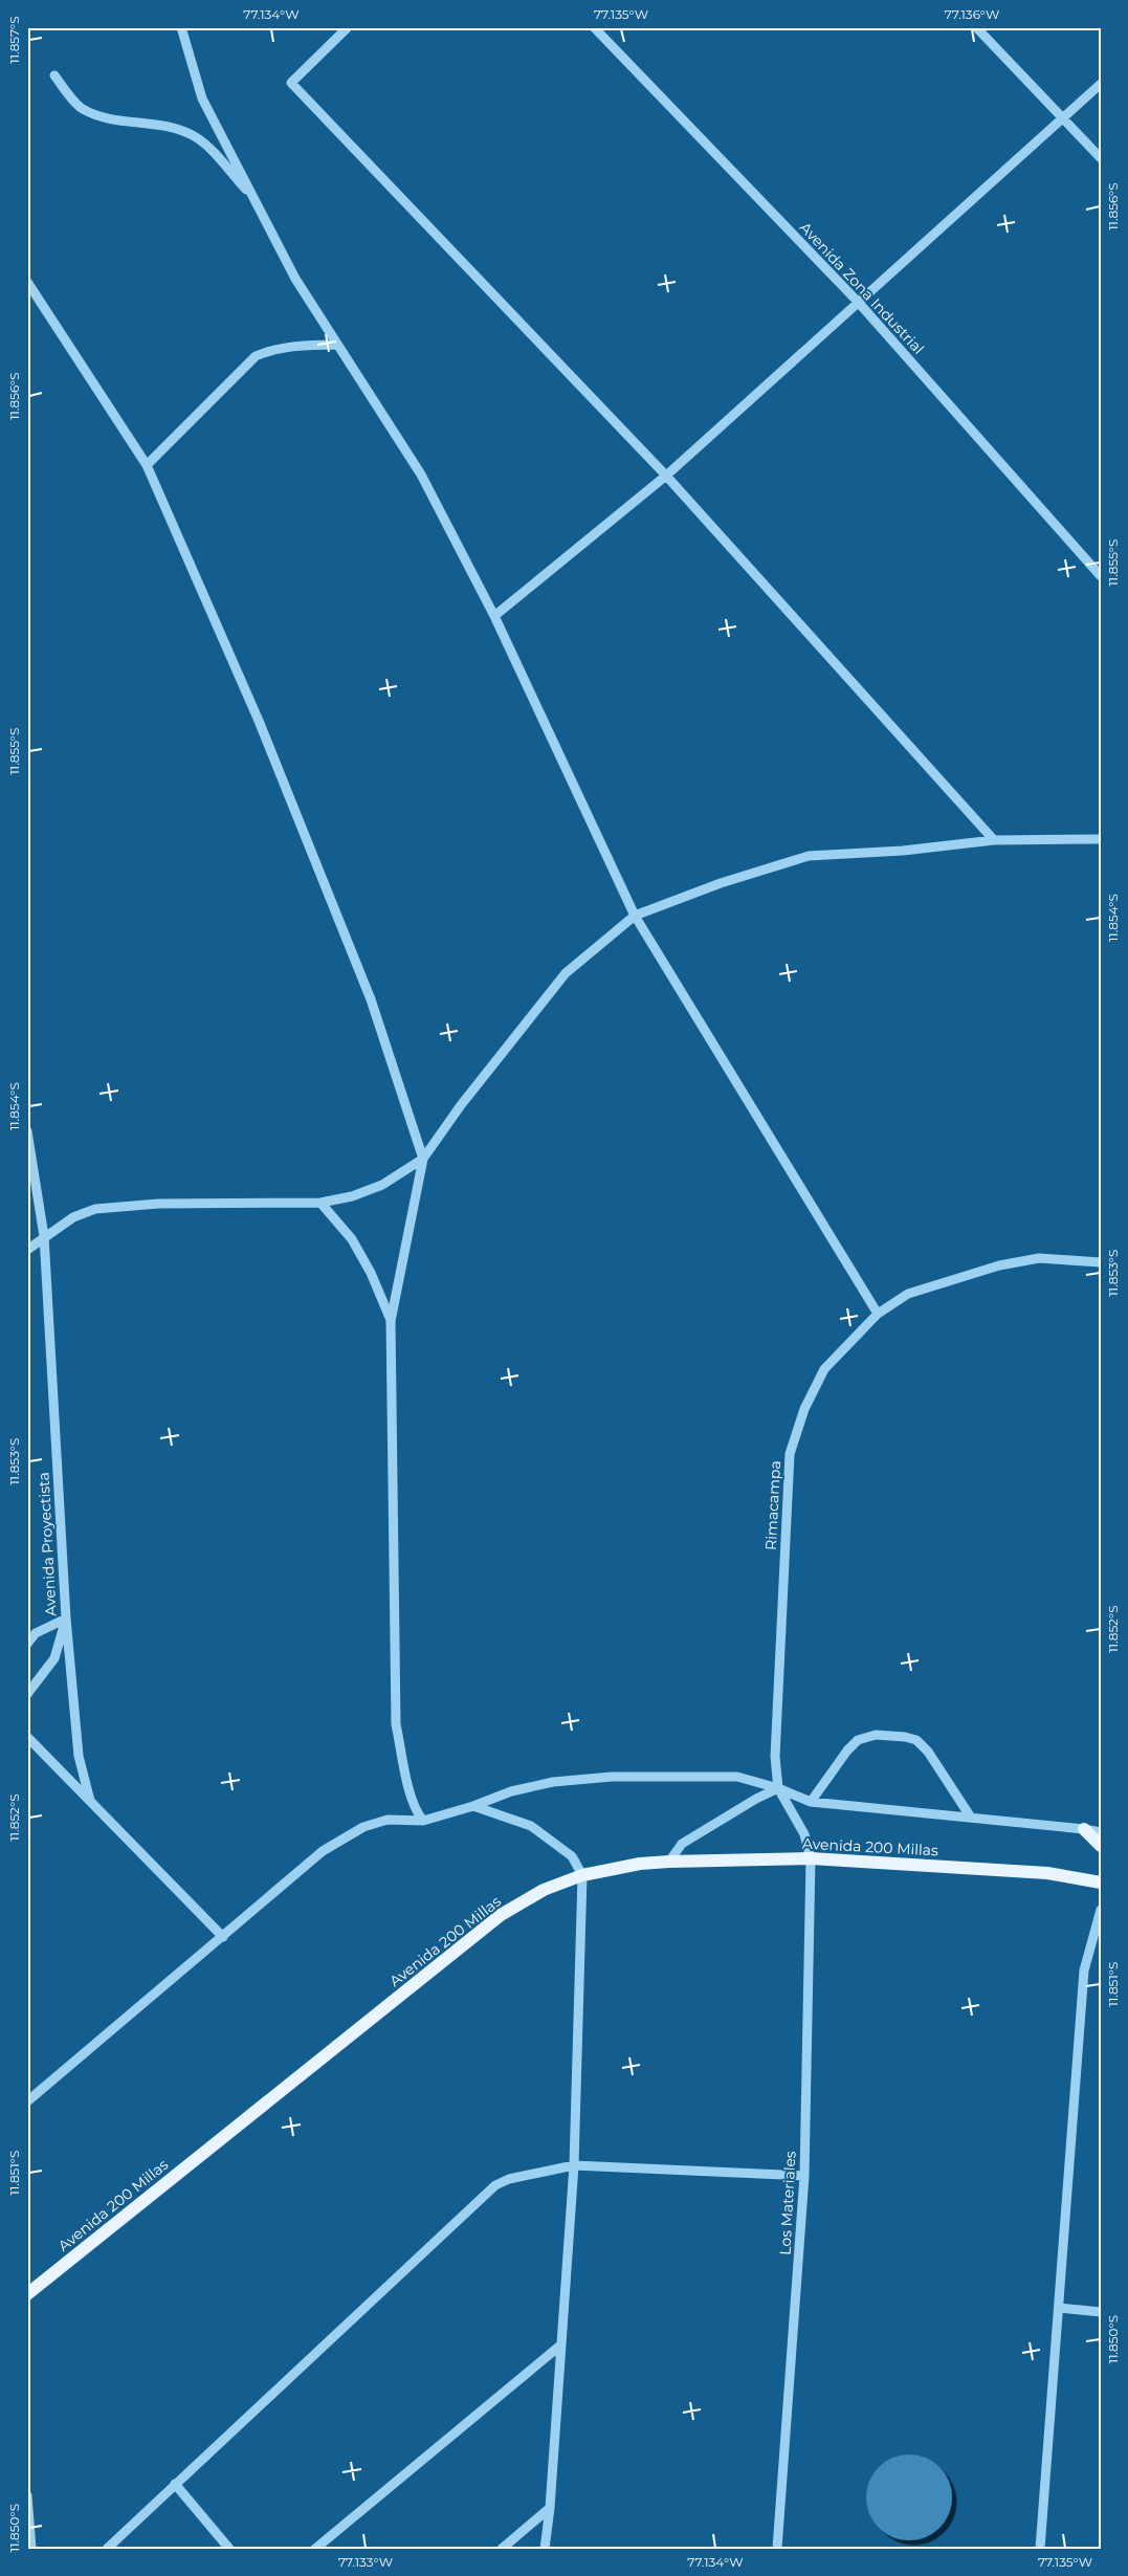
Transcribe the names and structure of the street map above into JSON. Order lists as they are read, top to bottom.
{
  "streets": {
    "main road": ["Avenida 200 Millas"],
    "street": [
      "Avenida Zona Industrial",
      "Rimacampa",
      "Avenida Proyectista",
      "Los Materiales"
    ]
  },
  "crossings": [
    ["Rimacampa", "Avenida 200 Millas"],
    ["Rimacampa", "Los Materiales"],
    ["Avenida 200 Millas", "Los Materiales"]
  ],
  "coordinates": [
    "77.134°W",
    "77.135°W",
    "77.136°W",
    "11.857°S",
    "11.856°S",
    "11.855°S",
    "11.854°S",
    "11.853°S",
    "11.852°S",
    "11.851°S",
    "11.850°S",
    "77.133°W"
  ]
}
